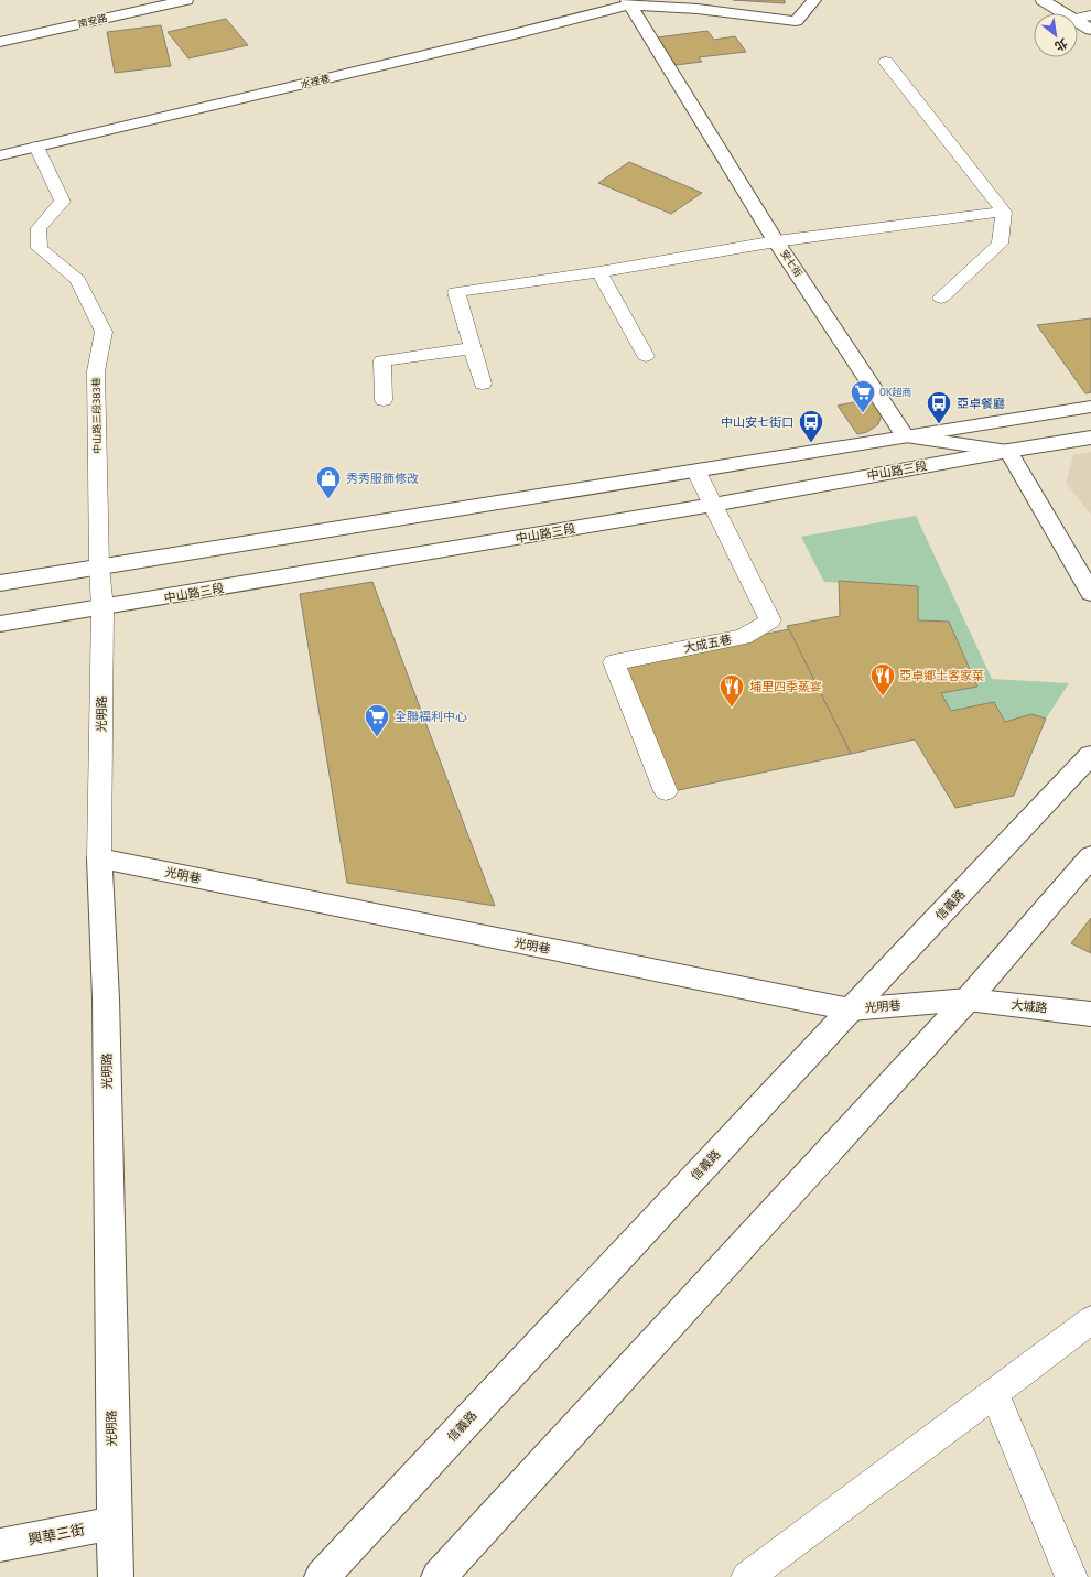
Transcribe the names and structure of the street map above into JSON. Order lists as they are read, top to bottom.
{
  "streets": {
    "street": [
      "南安路",
      "水裡巷",
      "安七街",
      "中山路三段",
      "光明路",
      "光明巷",
      "信義路",
      "大城路",
      "興華三街"
    ],
    "lane": ["中山路三段383巷", "大成五巷"]
  },
  "crossings": [
    ["水裡巷", "安七街"],
    ["水裡巷", "中山路三段383巷"],
    ["中山路三段383巷", "光明路"],
    ["中山路三段", "大成五巷"],
    ["中山路三段", "光明路"],
    ["光明路", "光明巷"],
    ["光明路", "興華三街"],
    ["光明巷", "信義路"],
    ["光明巷", "大城路"]
  ],
  "places": {
    "supermarket": ["OK超商", "全聯福利中心"],
    "bus stop": ["亞卓餐廳", "中山安七街口"],
    "shop": ["秀秀服飾修改"],
    "restaurant": ["亞卓鄉土客家菜", "埔里四季蒸宴"]
  },
  "north": "bottom right"
}
